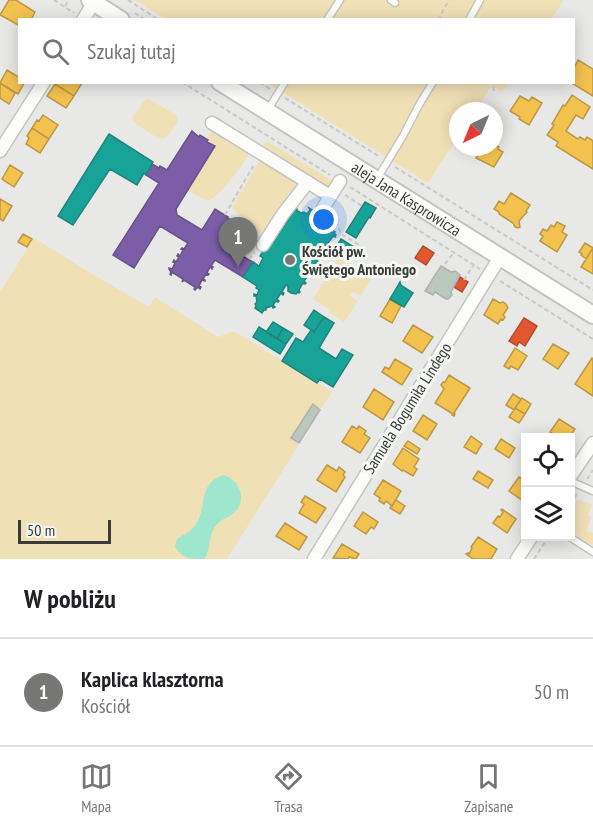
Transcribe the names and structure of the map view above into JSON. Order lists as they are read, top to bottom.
{
  "streets": {
    "street": ["aleja Jana Kasprowicza", "Samuela Bogumiła Lindego"]
  },
  "crossings": [
    ["aleja Jana Kasprowicza", "Samuela Bogumiła Lindego"]
  ],
  "places": ["Kościół pw. Świętego Antoniego"],
  "scale_bar": "50 m",
  "north": "bottom left",
  "page": {
    "search": "Szukaj tutaj",
    "pins": "1",
    "scale": "50 m",
    "heading": "W pobliżu",
    "list": [
      {
        "mark": "1",
        "name": "Kaplica klasztorna",
        "note": "Kościół",
        "value": "50 m"
      }
    ],
    "nav": ["Mapa", "Trasa", "Zapisane"]
  }
}
